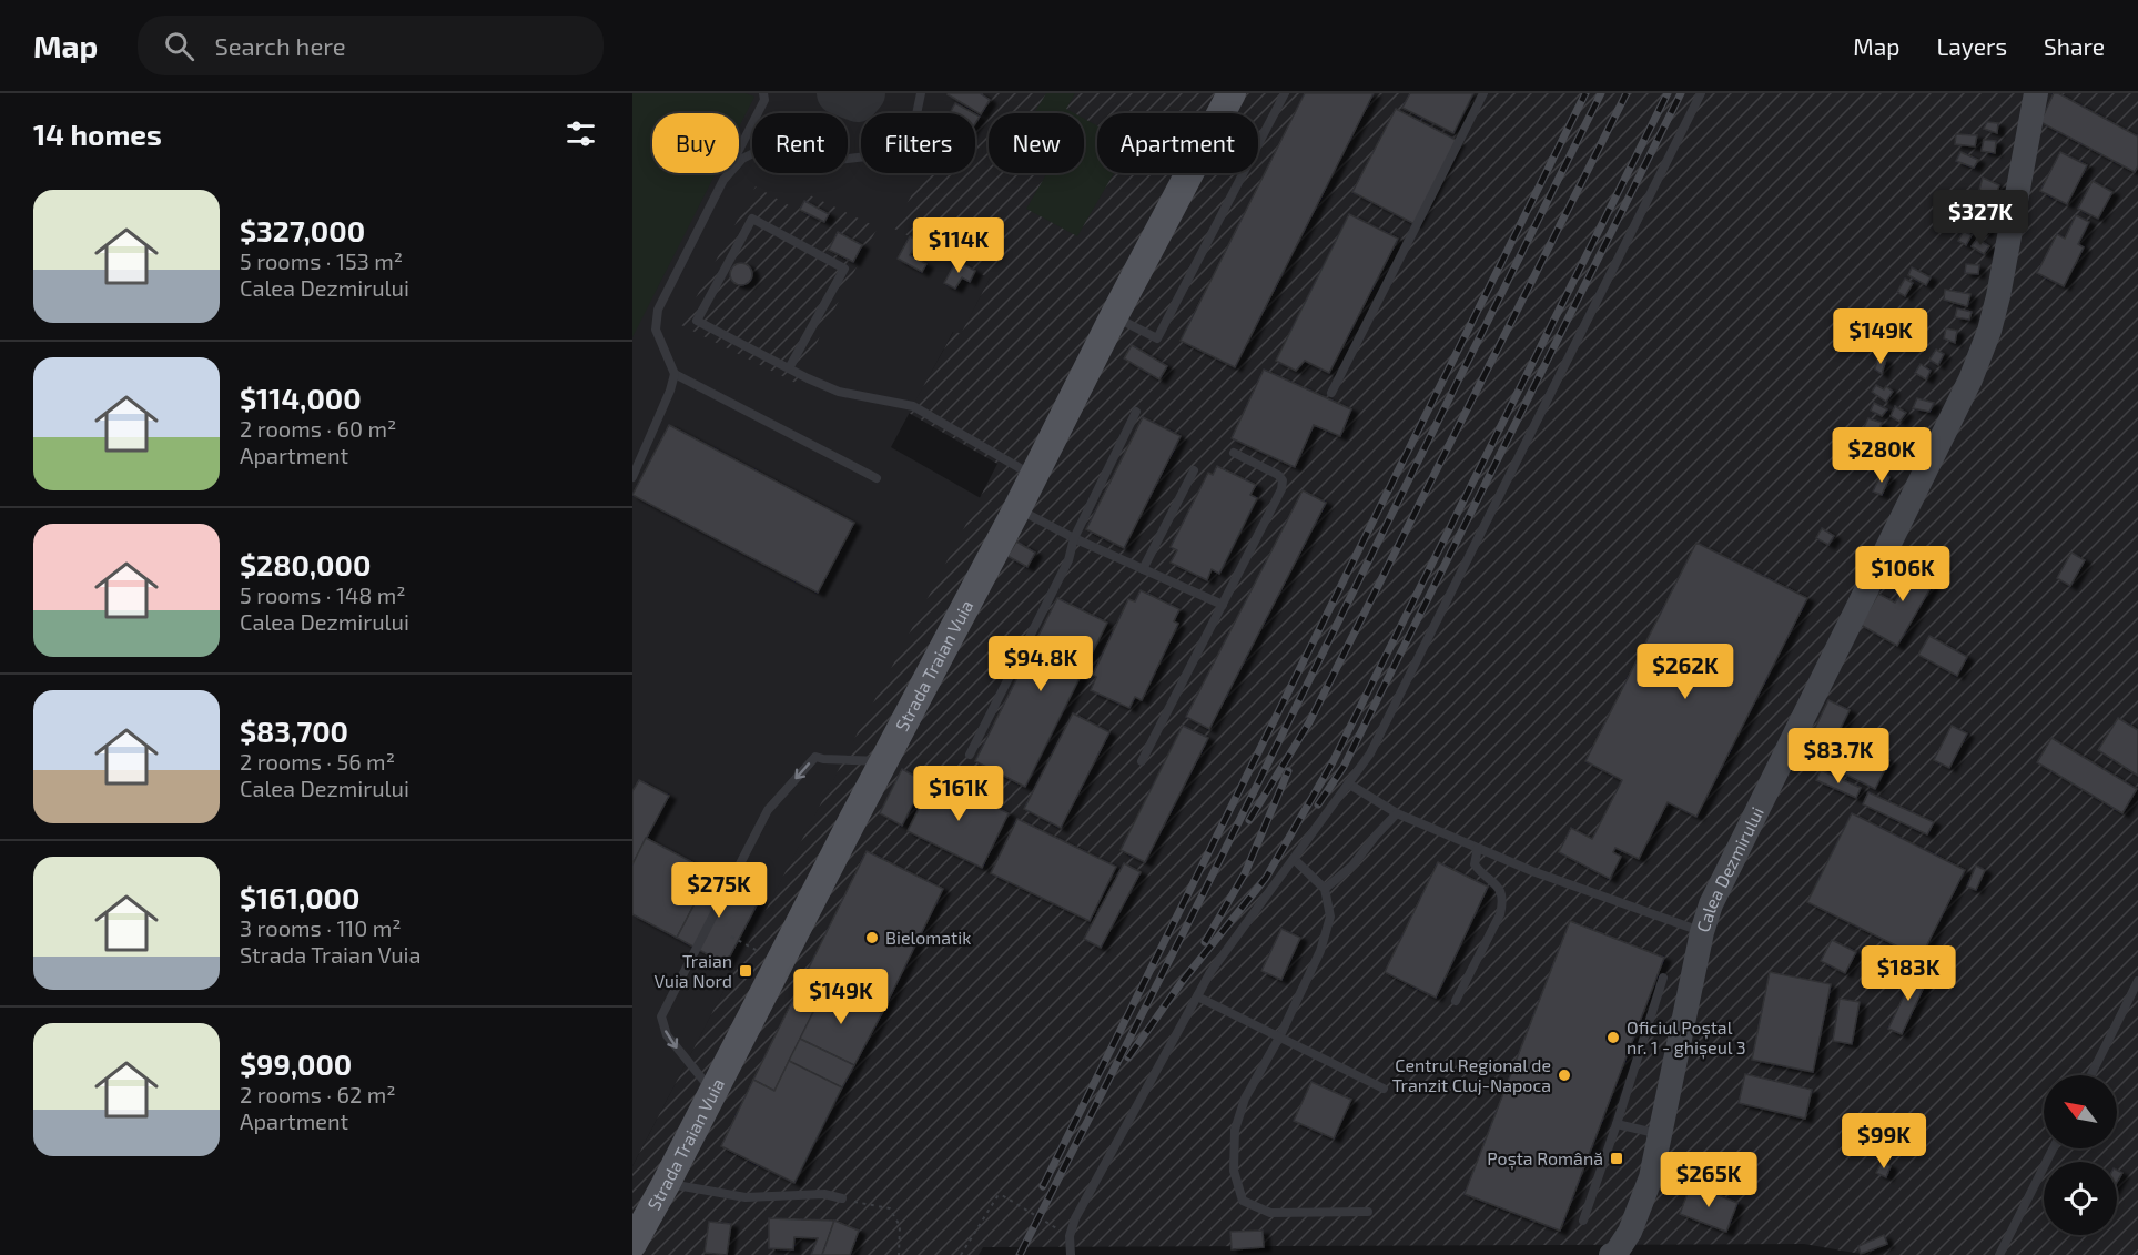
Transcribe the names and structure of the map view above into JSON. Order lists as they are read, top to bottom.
{
  "streets": {
    "main road": ["Strada Traian Vuia", "Calea Dezmirului"]
  },
  "places": {
    "other": ["Bielomatik", "Oficiul Poștal nr. 1 - ghișeul 3", "Centrul Regional de Tranzit Cluj-Napoca"],
    "transit": ["Traian Vuia Nord", "Poșta Română"]
  },
  "north": "top left",
  "page": {
    "header": "Map",
    "search": "Search here",
    "nav": ["Map", "Layers", "Share"],
    "heading": "14 homes",
    "chip": [
      "Buy",
      "Rent",
      "Filters",
      "New",
      "Apartment"
    ],
    "list": [
      {
        "name": "$327,000",
        "note": "5 rooms · 153 m² · Calea Dezmirului"
      },
      {
        "name": "$114,000",
        "note": "2 rooms · 60 m² · Apartment"
      },
      {
        "name": "$280,000",
        "note": "5 rooms · 148 m² · Calea Dezmirului"
      },
      {
        "name": "$83,700",
        "note": "2 rooms · 56 m² · Calea Dezmirului"
      },
      {
        "name": "$161,000",
        "note": "3 rooms · 110 m² · Strada Traian Vuia"
      },
      {
        "name": "$99,000",
        "note": "2 rooms · 62 m² · Apartment"
      }
    ],
    "price": [
      "$327K",
      "$114K",
      "$149K",
      "$280K",
      "$106K",
      "$94.8K",
      "$262K",
      "$83.7K",
      "$161K",
      "$275K",
      "$183K",
      "$149K",
      "$99K",
      "$265K"
    ]
  }
}
